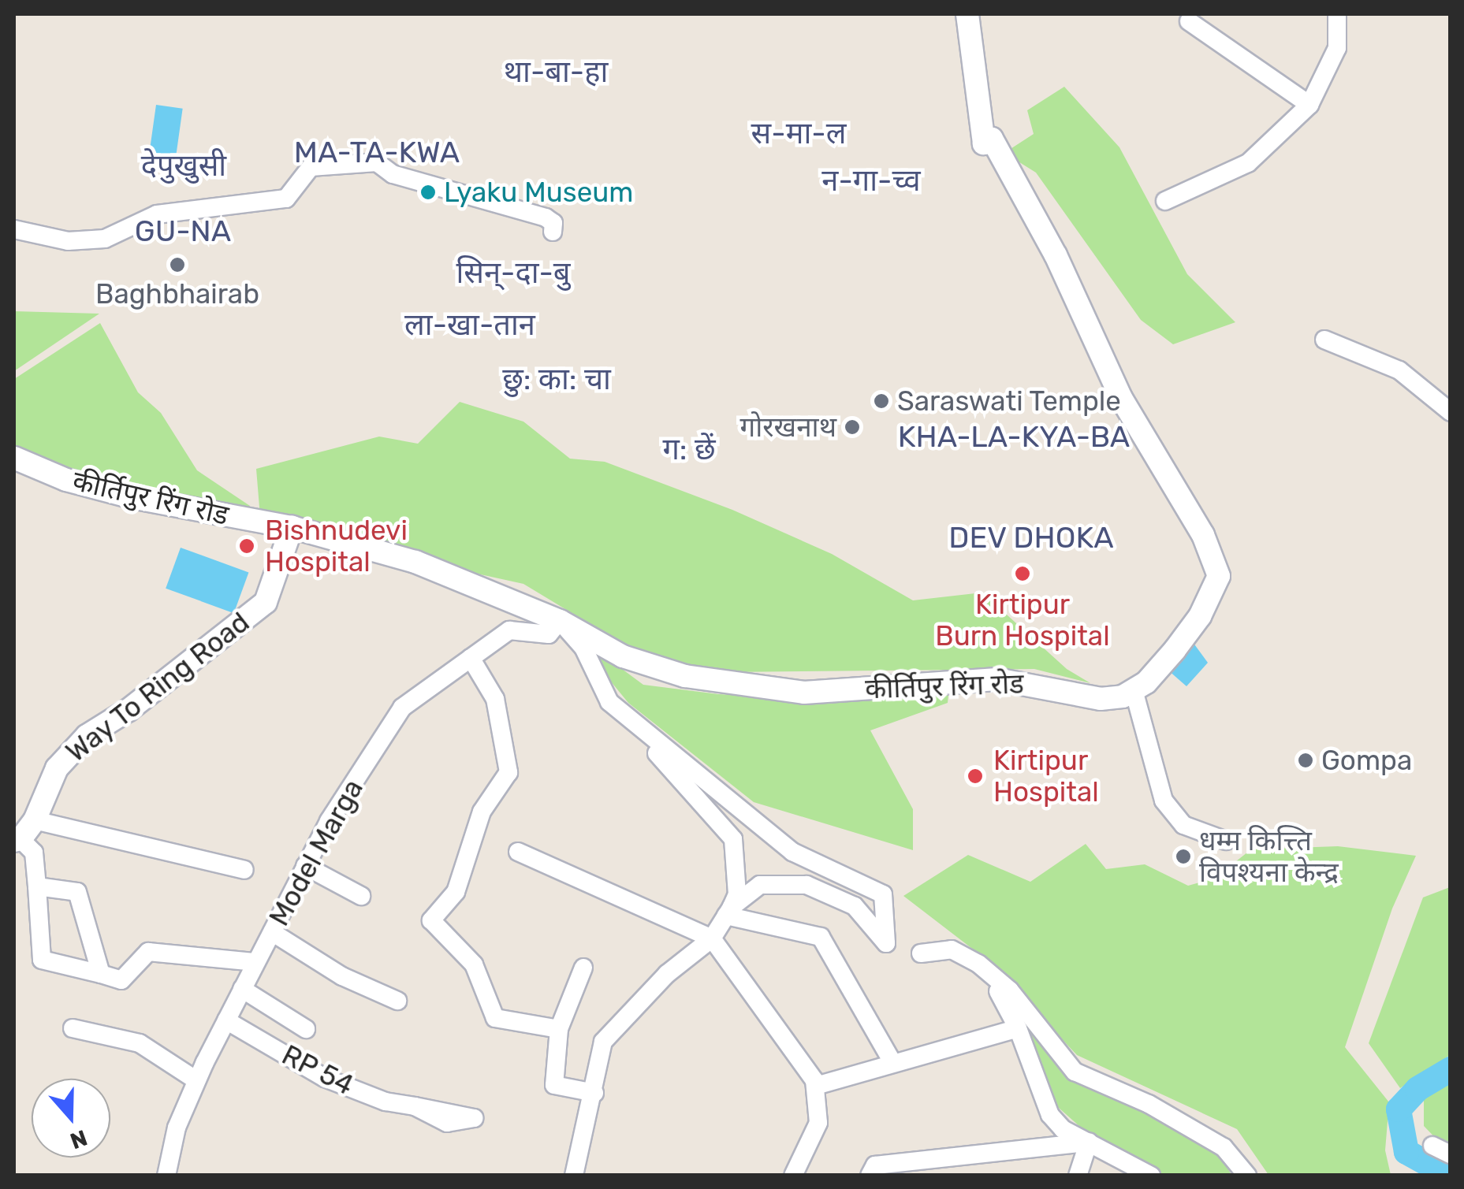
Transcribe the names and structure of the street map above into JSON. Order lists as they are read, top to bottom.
{
  "streets": {
    "street": [
      "कीर्तिपुर रिंग रोड",
      "Way To Ring Road",
      "Model Marga",
      "RP 54"
    ]
  },
  "crossings": [
    ["कीर्तिपुर रिंग रोड", "Way To Ring Road"],
    ["कीर्तिपुर रिंग रोड", "Model Marga"],
    ["Model Marga", "RP 54"]
  ],
  "districts": [
    "था-बा-हा",
    "स-मा-ल",
    "MA-TA-KWA",
    "देपुखुसी",
    "न-गा-च्व",
    "GU-NA",
    "सिन्-दा-बु",
    "ला-खा-तान",
    "छु: का: चा",
    "KHA-LA-KYA-BA",
    "ग: छें",
    "DEV DHOKA"
  ],
  "places": [
    "Lyaku Museum",
    "Baghbhairab",
    "Saraswati Temple",
    "गोरखनाथ",
    "Bishnudevi Hospital",
    "Kirtipur Burn Hospital",
    "Gompa",
    "Kirtipur Hospital",
    "धम्म कित्त्ति विपश्यना केन्द्र"
  ],
  "north": "bottom"
}
